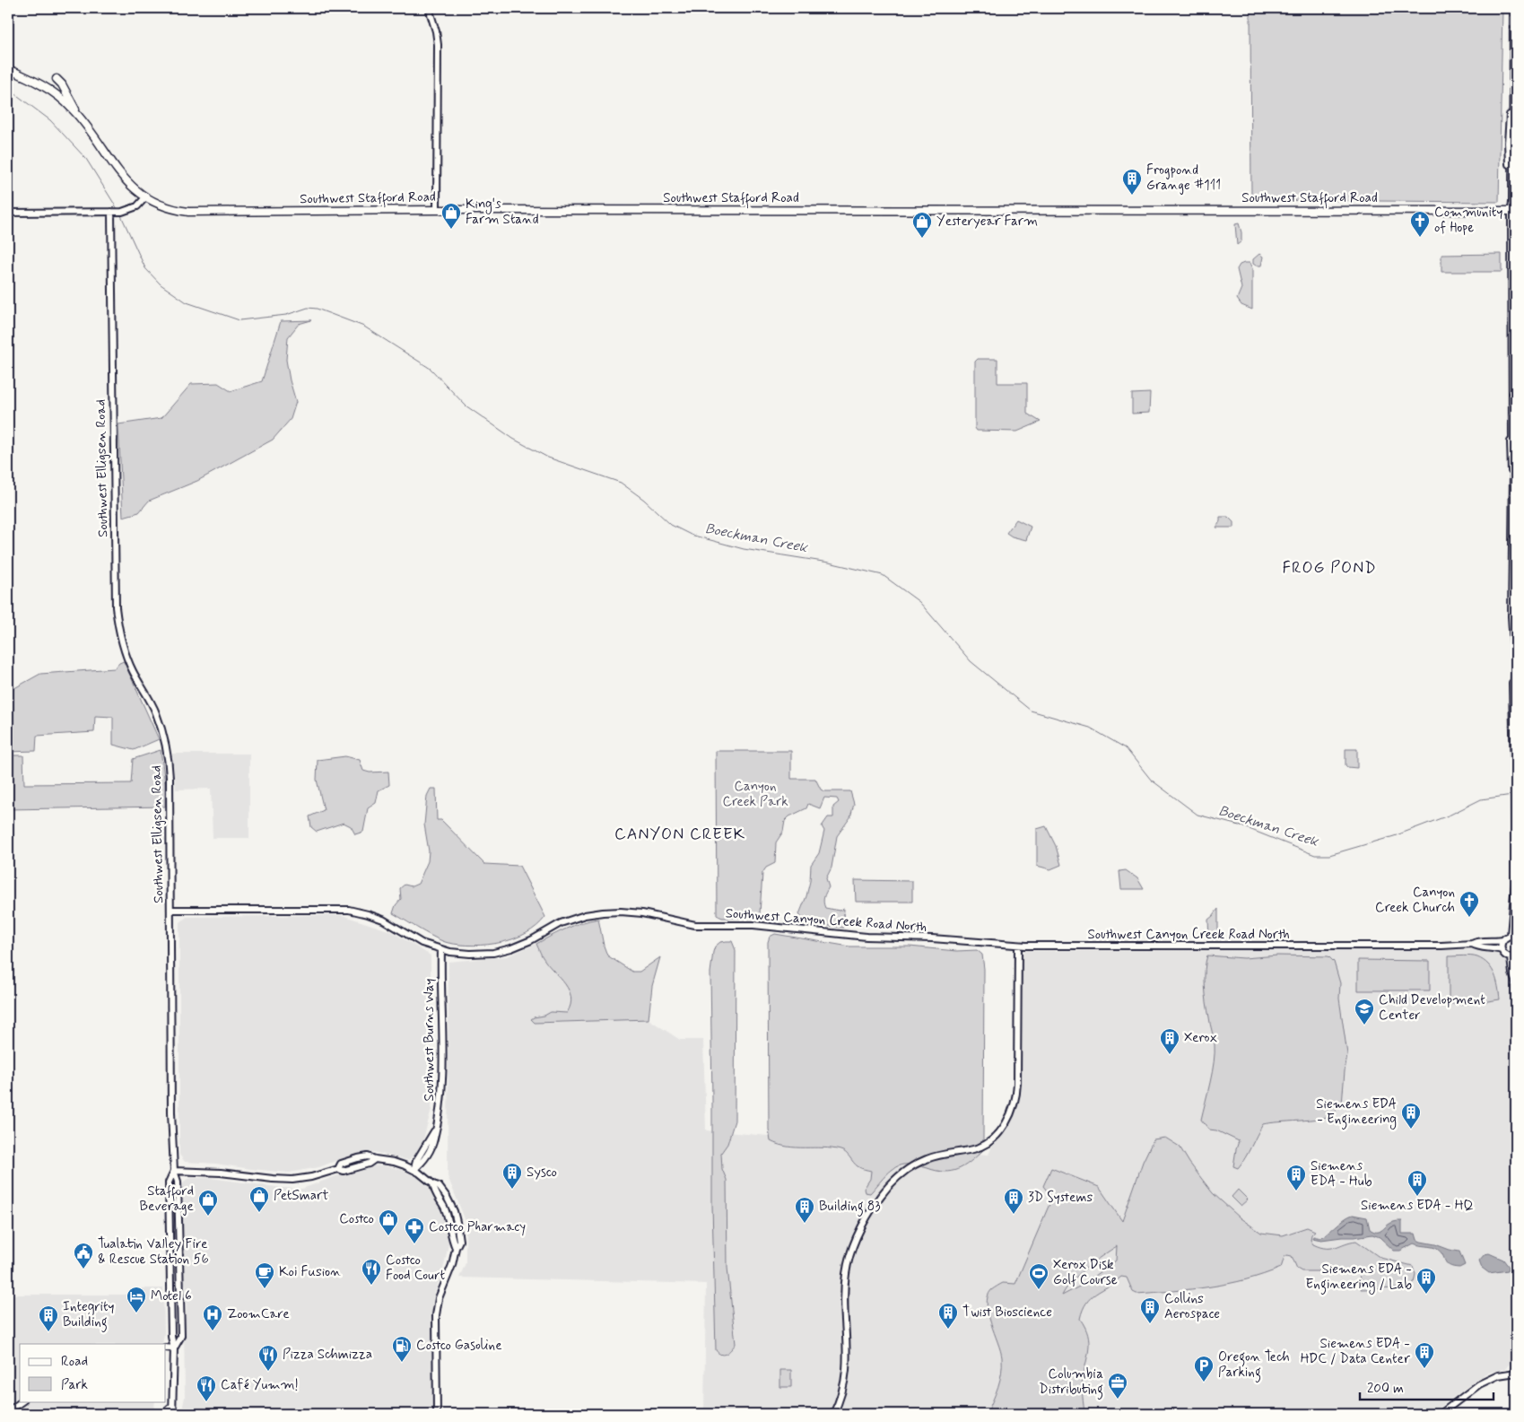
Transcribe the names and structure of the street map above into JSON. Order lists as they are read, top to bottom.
{
  "streets": {
    "main road": [
      "Southwest Stafford Road",
      "Southwest Elligsen Road",
      "Southwest Canyon Creek Road North",
      "Southwest Burns Way"
    ]
  },
  "crossings": [
    ["Southwest Elligsen Road", "Southwest Canyon Creek Road North"],
    ["Southwest Canyon Creek Road North", "Southwest Burns Way"]
  ],
  "districts": ["FROG POND", "CANYON CREEK"],
  "water": ["Boeckman Creek"],
  "parks": ["Canyon Creek Park"],
  "places": {
    "building": [
      "Frogpond Grange #111",
      "Xerox",
      "Siemens EDA - Engineering",
      "Sysco",
      "Siemens EDA - Hub",
      "Siemens EDA - HQ",
      "3D Systems",
      "Building 83",
      "Siemens EDA - Engineering / Lab",
      "Collins Aerospace",
      "Twist Bioscience",
      "Integrity Building",
      "Siemens EDA - HDC / Data Center"
    ],
    "shop": [
      "King's Farm Stand",
      "Yesteryear Farm",
      "PetSmart",
      "Stafford Beverage",
      "Costco"
    ],
    "church": ["Community of Hope", "Canyon Creek Church"],
    "school or university": ["Child Development Center"],
    "pharmacy": ["Costco Pharmacy"],
    "public building": ["Tualatin Valley Fire & Rescue Station 56"],
    "restaurant": ["Costco Food Court", "Pizza Schmizza", "Café Yumm!"],
    "cafe": ["Koi Fusion"],
    "sports": ["Xerox Disk Golf Course"],
    "hotel": ["Motel 6"],
    "hospital": ["ZoomCare"],
    "fuel station": ["Costco Gasoline"],
    "parking": ["Oregon Tech Parking"],
    "office": ["Columbia Distributing"]
  },
  "legend": ["Road", "Park"],
  "scale_bar": "200 m"
}
